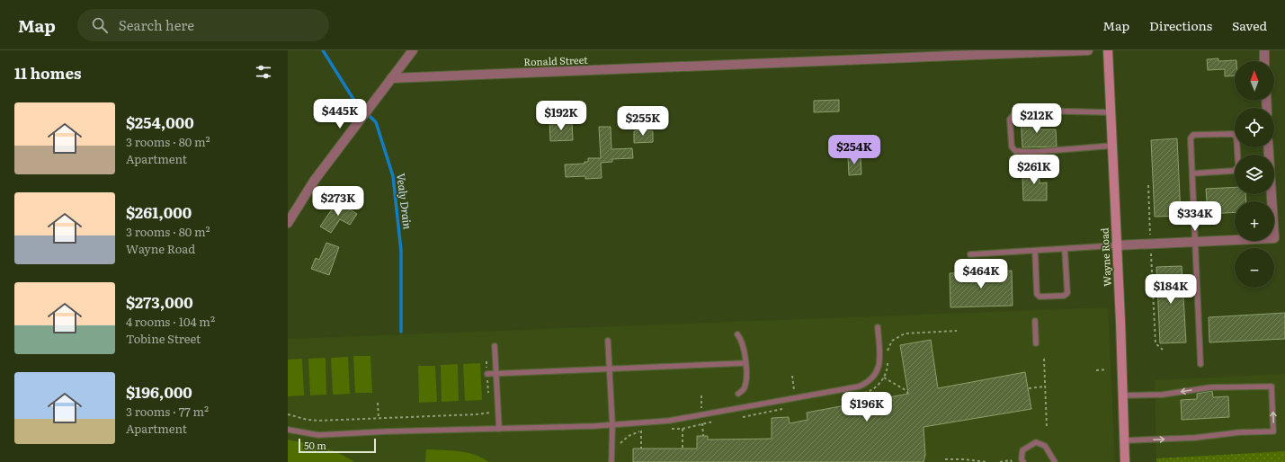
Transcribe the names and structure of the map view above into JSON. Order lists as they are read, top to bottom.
{
  "streets": {
    "main road": ["Wayne Road"],
    "street": ["Ronald Street"]
  },
  "water": ["Vealy Drain"],
  "scale_bar": "50 m",
  "north": "top",
  "page": {
    "header": "Map",
    "search": "Search here",
    "nav": ["Map", "Directions", "Saved"],
    "heading": "11 homes",
    "map_buttons": ["+", "−"],
    "list": [
      {
        "name": "$254,000",
        "note": "3 rooms · 80 m² · Apartment"
      },
      {
        "name": "$261,000",
        "note": "3 rooms · 80 m² · Wayne Road"
      },
      {
        "name": "$273,000",
        "note": "4 rooms · 104 m² · Tobine Street"
      },
      {
        "name": "$196,000",
        "note": "3 rooms · 77 m² · Apartment"
      }
    ],
    "price": [
      "$445K",
      "$192K",
      "$212K",
      "$255K",
      "$254K",
      "$261K",
      "$273K",
      "$334K",
      "$464K",
      "$184K",
      "$196K"
    ],
    "scale": "50 m"
  }
}
